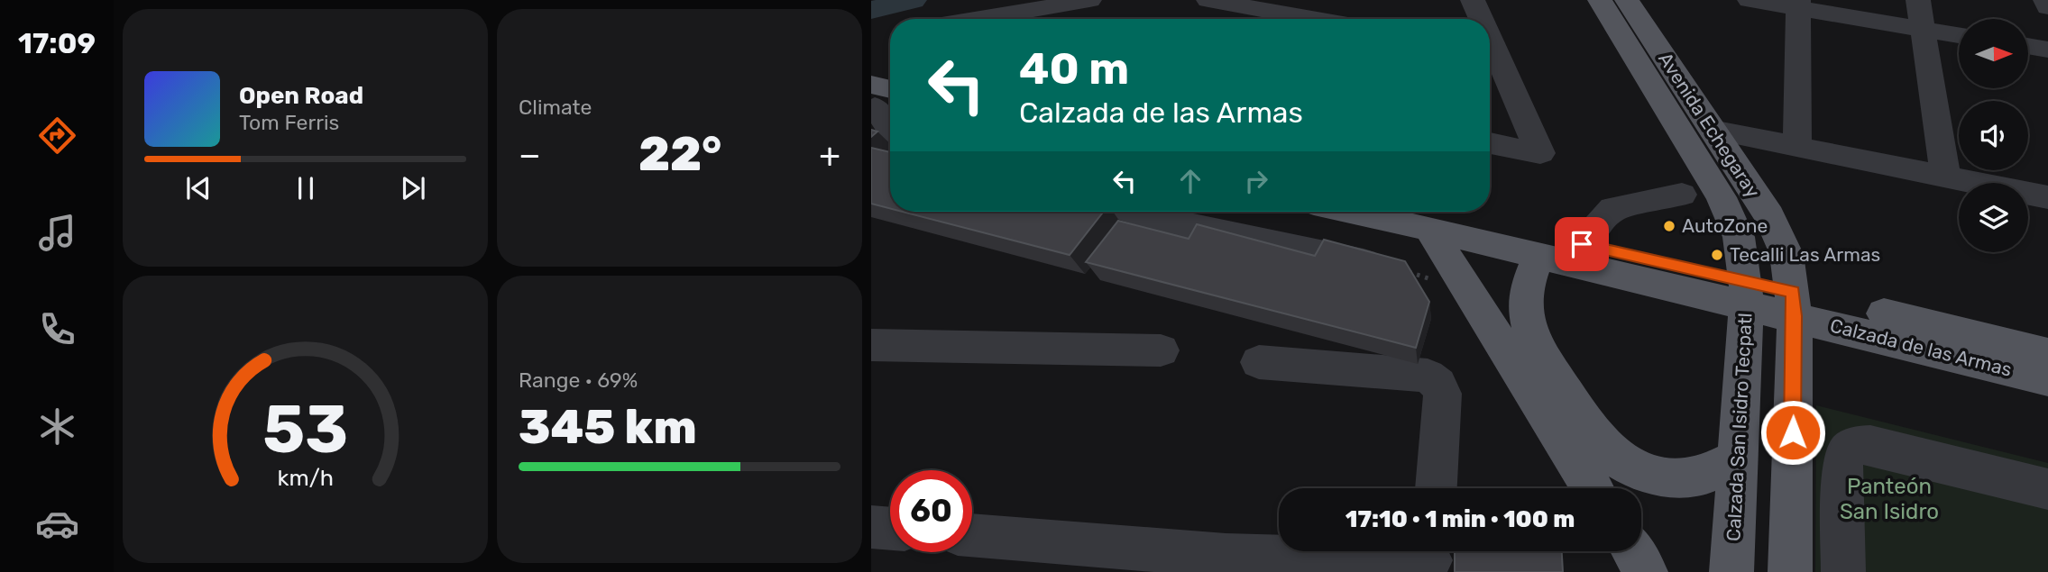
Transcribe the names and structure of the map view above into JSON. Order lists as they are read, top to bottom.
{
  "streets": {
    "main road": ["Avenida Echegaray", "Calzada de las Armas", "Calzada San Isidro Tecpatl"]
  },
  "crossings": [
    ["Avenida Echegaray", "Calzada de las Armas"],
    ["Avenida Echegaray", "Calzada San Isidro Tecpatl"],
    ["Calzada de las Armas", "Calzada San Isidro Tecpatl"]
  ],
  "parks": ["Panteón San Isidro"],
  "places": ["AutoZone", "Tecalli Las Armas"],
  "north": "right",
  "page": {
    "tabs": "17:09",
    "tile": [
      "Climate",
      ["Range · 69%", "345 km"]
    ],
    "turn": ["40 m", "Calzada de las Armas"],
    "song": ["Open Road", "Tom Ferris"],
    "heat": ["−", "22°", "+"],
    "limit": "60",
    "trip": "17:10 · 1 min · 100 m",
    "gauge": ["53", "km/h"]
  }
}
